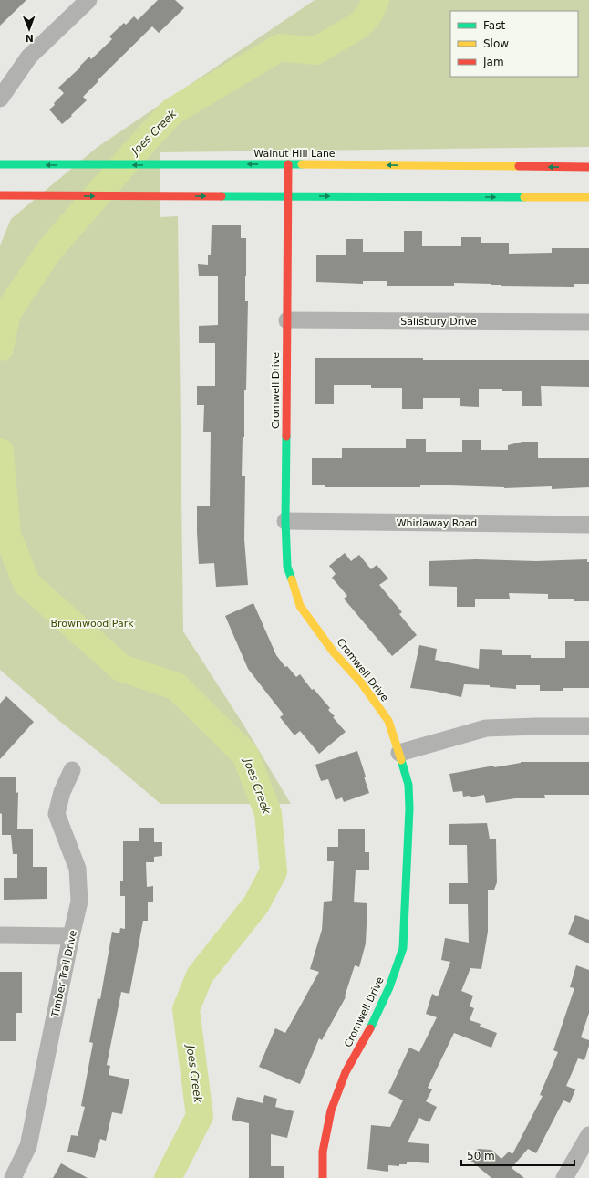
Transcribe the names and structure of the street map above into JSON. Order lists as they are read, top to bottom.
{
  "streets": {
    "main road": ["Walnut Hill Lane", "Cromwell Drive"],
    "street": ["Salisbury Drive", "Whirlaway Road", "Timber Trail Drive"]
  },
  "crossings": [
    ["Walnut Hill Lane", "Cromwell Drive"],
    ["Salisbury Drive", "Cromwell Drive"],
    ["Cromwell Drive", "Whirlaway Road"]
  ],
  "water": ["Joes Creek"],
  "parks": ["Brownwood Park"],
  "legend": ["Fast", "Slow", "Jam"],
  "scale_bar": "50 m",
  "north": "bottom"
}
